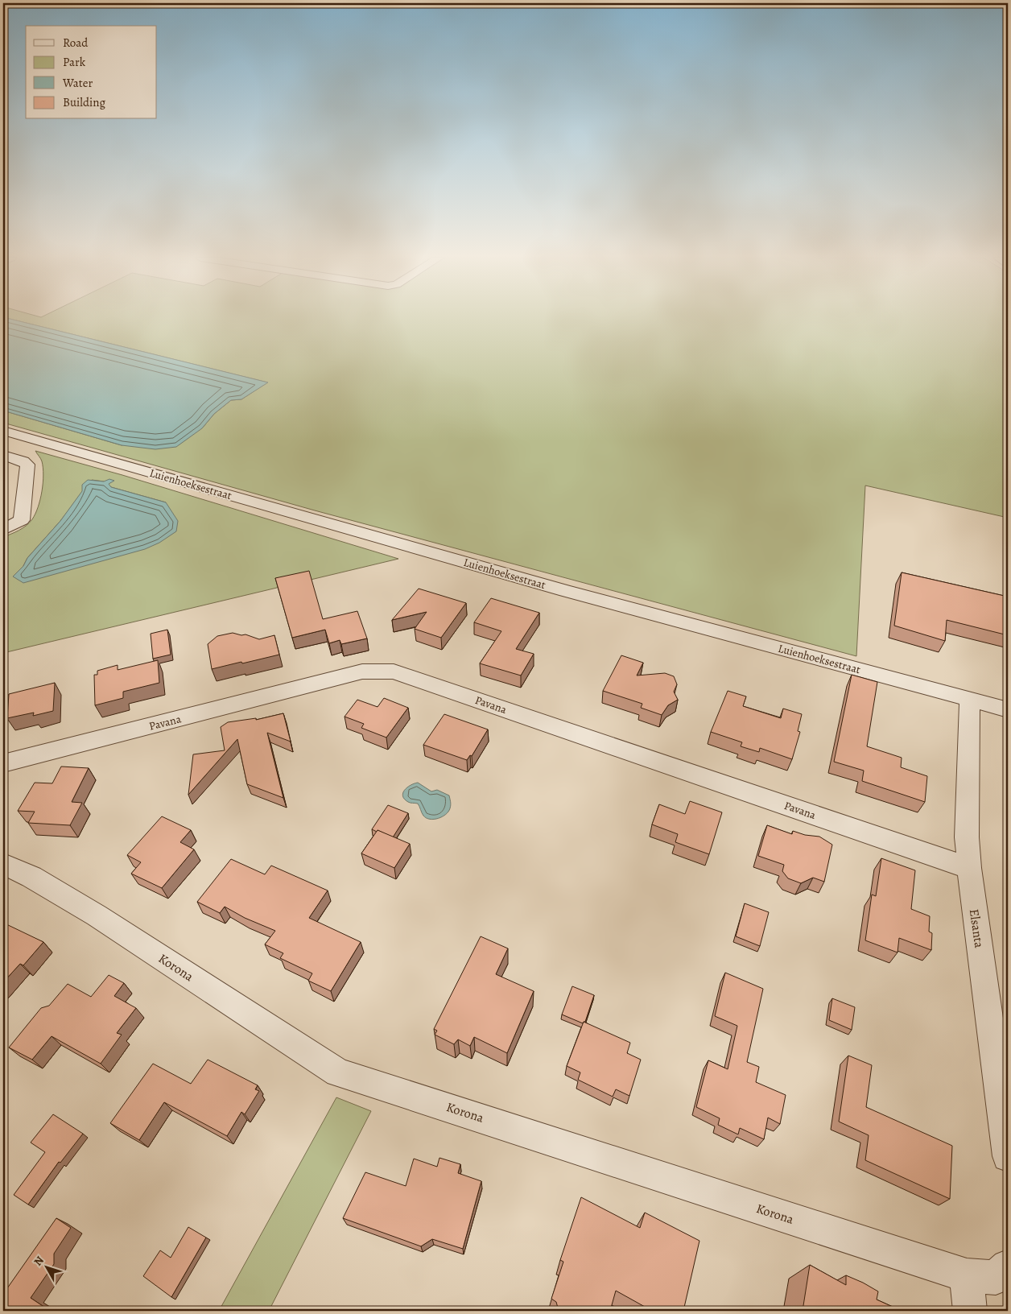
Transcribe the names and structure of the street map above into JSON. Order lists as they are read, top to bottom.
{
  "streets": {
    "street": [
      "Luienhoeksestraat",
      "Pavana",
      "Elsanta",
      "Korona"
    ]
  },
  "crossings": [
    ["Luienhoeksestraat", "Elsanta"],
    ["Pavana", "Elsanta"]
  ],
  "legend": [
    "Road",
    "Park",
    "Water",
    "Building"
  ],
  "north": "top left"
}
